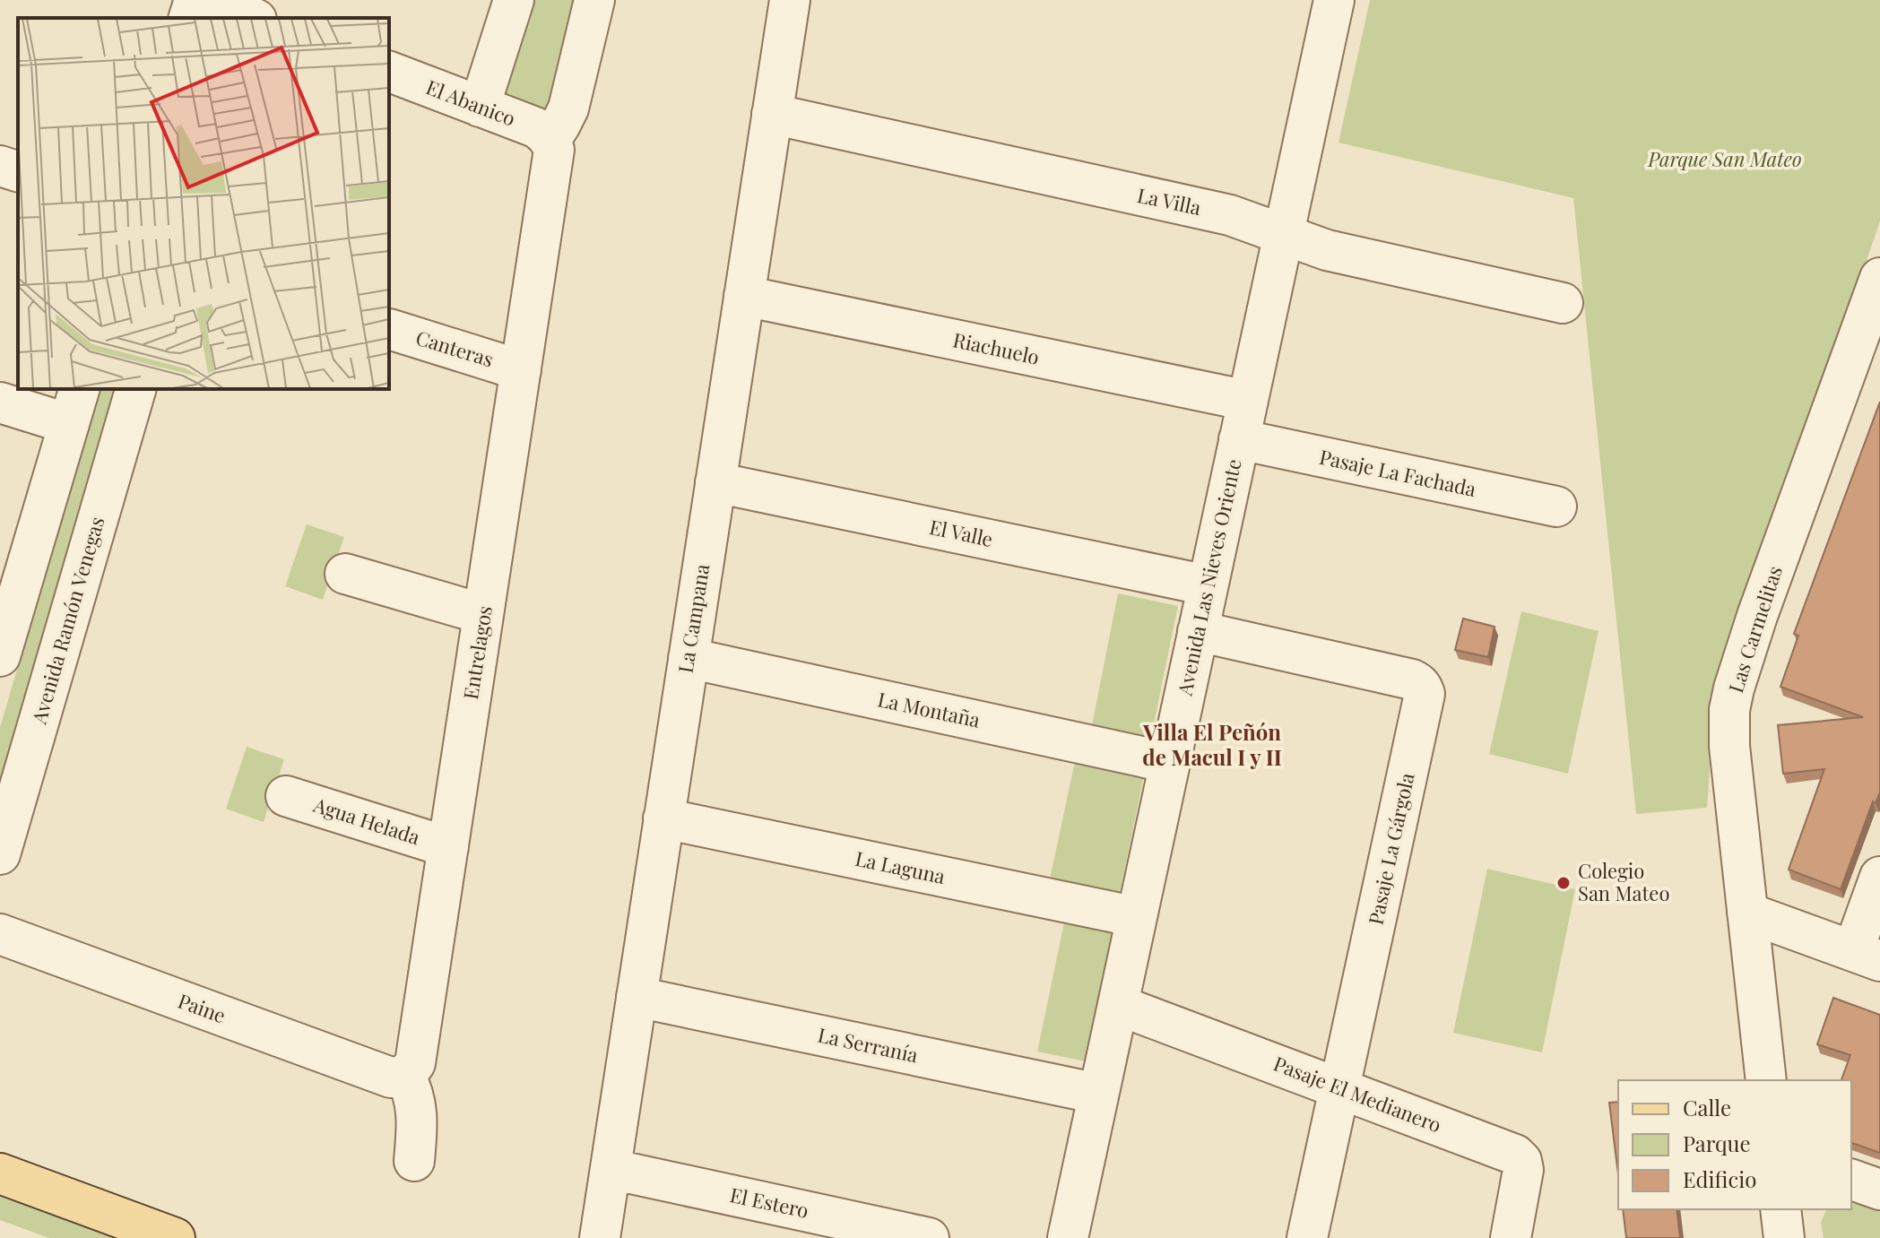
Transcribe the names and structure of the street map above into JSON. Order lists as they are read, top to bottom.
{
  "streets": {
    "street": [
      "El Abanico",
      "La Villa",
      "Canteras",
      "Riachuelo",
      "Pasaje La Fachada",
      "El Valle",
      "Avenida Las Nieves Oriente",
      "La Campana",
      "Avenida Ramón Venegas",
      "Las Carmelitas",
      "Entrelagos",
      "La Montaña",
      "Agua Helada",
      "Pasaje La Gárgola",
      "La Laguna",
      "Paine",
      "La Serranía",
      "Pasaje El Medianero",
      "El Estero"
    ]
  },
  "crossings": [
    ["El Abanico", "Entrelagos"],
    ["La Villa", "Avenida Las Nieves Oriente"],
    ["La Villa", "La Campana"],
    ["Canteras", "Entrelagos"],
    ["Riachuelo", "Avenida Las Nieves Oriente"],
    ["Riachuelo", "La Campana"],
    ["Pasaje La Fachada", "Avenida Las Nieves Oriente"],
    ["El Valle", "Avenida Las Nieves Oriente"],
    ["El Valle", "La Campana"],
    ["Avenida Las Nieves Oriente", "La Montaña"],
    ["Avenida Las Nieves Oriente", "Pasaje La Gárgola"],
    ["Avenida Las Nieves Oriente", "La Laguna"],
    ["Avenida Las Nieves Oriente", "La Serranía"],
    ["Avenida Las Nieves Oriente", "Pasaje El Medianero"],
    ["La Campana", "La Montaña"],
    ["La Campana", "La Laguna"],
    ["La Campana", "La Serranía"],
    ["La Campana", "El Estero"],
    ["Entrelagos", "Agua Helada"],
    ["Entrelagos", "Paine"],
    ["Pasaje La Gárgola", "Pasaje El Medianero"]
  ],
  "districts": ["Villa El Peñón de Macul I y II"],
  "parks": ["Parque San Mateo"],
  "places": ["Colegio San Mateo"],
  "legend": ["Calle", "Parque", "Edificio"]
}
